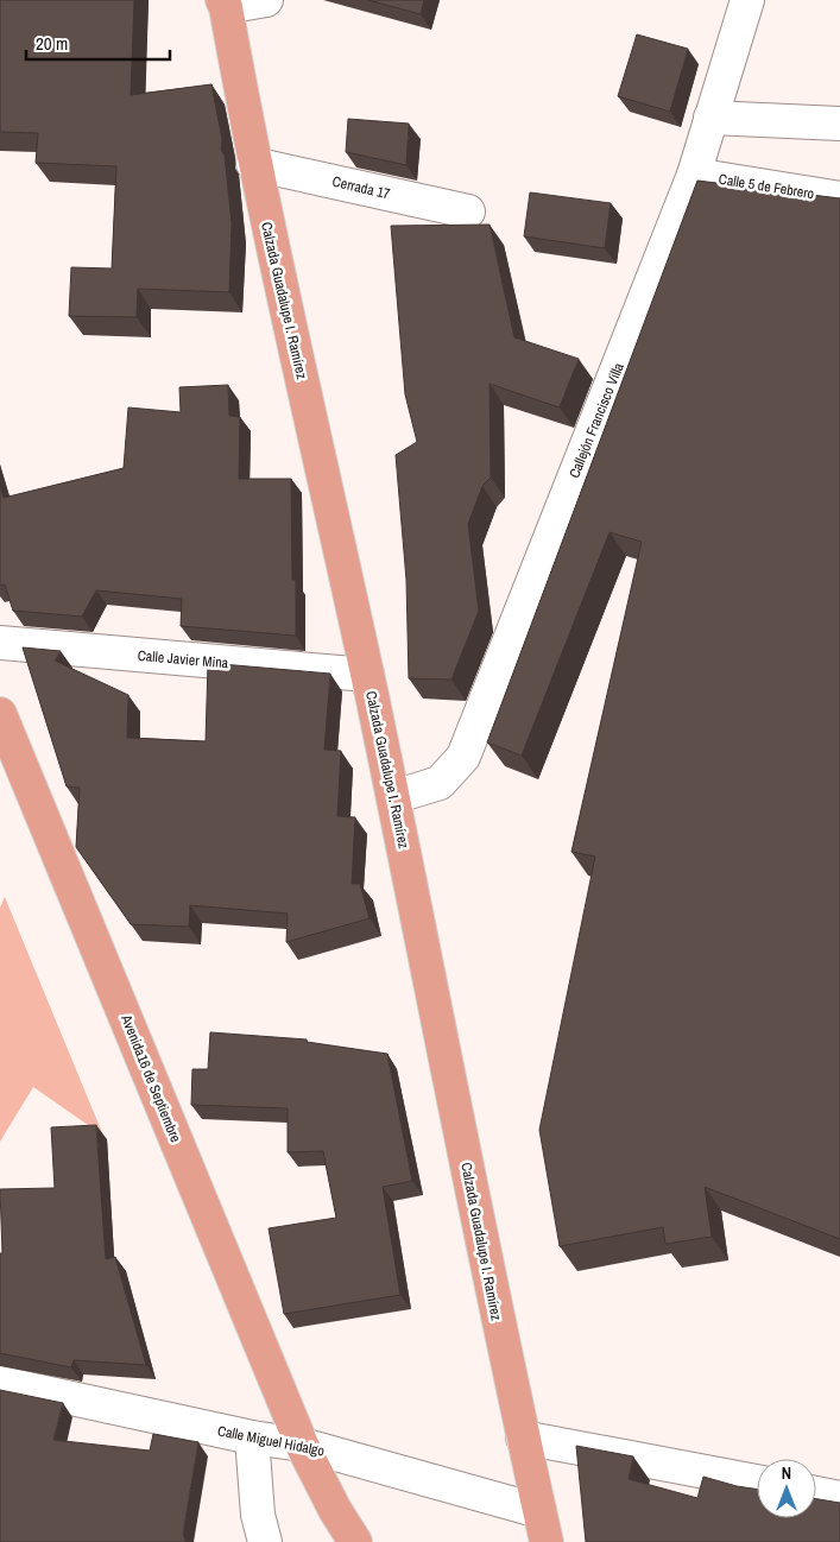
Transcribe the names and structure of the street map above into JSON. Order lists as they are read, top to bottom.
{
  "streets": {
    "main road": ["Calzada Guadalupe I. Ramírez", "Avenida16 de Septiembre"],
    "street": [
      "Calle 5 de Febrero",
      "Cerrada 17",
      "Callejón Francisco Villa",
      "Calle Javier Mina",
      "Calle Miguel Hidalgo"
    ]
  },
  "crossings": [
    ["Calle 5 de Febrero", "Callejón Francisco Villa"],
    ["Cerrada 17", "Calzada Guadalupe I. Ramírez"],
    ["Calzada Guadalupe I. Ramírez", "Callejón Francisco Villa"],
    ["Calzada Guadalupe I. Ramírez", "Calle Javier Mina"],
    ["Calzada Guadalupe I. Ramírez", "Calle Miguel Hidalgo"],
    ["Avenida16 de Septiembre", "Calle Miguel Hidalgo"]
  ],
  "scale_bar": "20 m",
  "north": "top"
}
